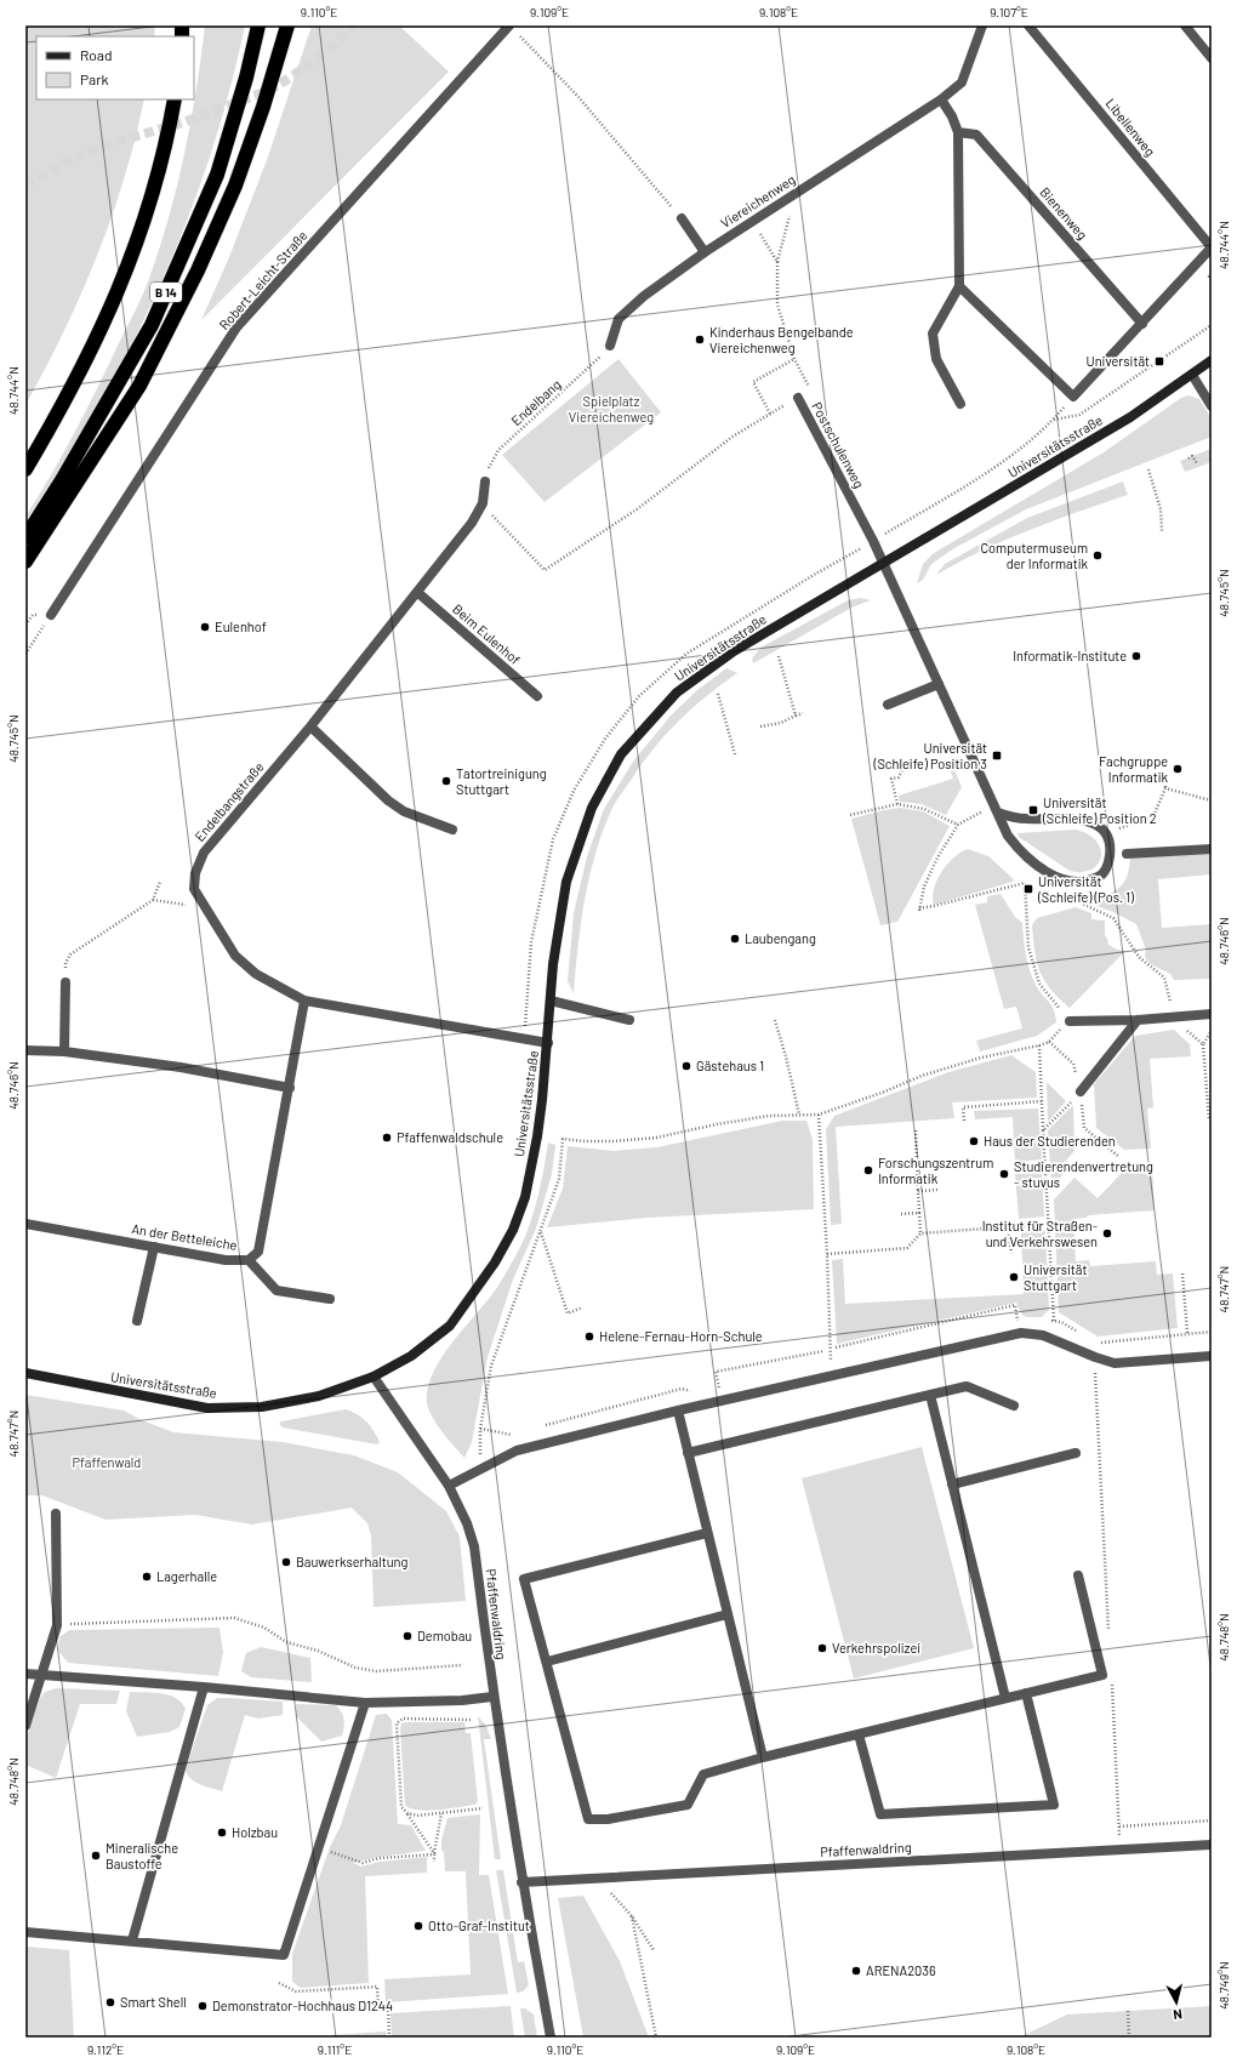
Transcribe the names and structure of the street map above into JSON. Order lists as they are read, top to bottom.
{
  "streets": {
    "highway": ["B 14"],
    "street": [
      "Libellenweg",
      "Viereichenweg",
      "Bienenweg",
      "Robert-Leicht-Straße",
      "Postschulenweg",
      "Universitätsstraße",
      "Beim Eulenhof",
      "Endelbangstraße",
      "An der Betteleiche",
      "Pfaffenwaldring"
    ],
    "path": ["Endelbang"]
  },
  "crossings": [
    ["Viereichenweg", "Endelbang"],
    ["Viereichenweg", "Postschulenweg"],
    ["Endelbang", "Endelbangstraße"],
    ["Postschulenweg", "Universitätsstraße"],
    ["Universitätsstraße", "Endelbangstraße"],
    ["Universitätsstraße", "Pfaffenwaldring"],
    ["Beim Eulenhof", "Endelbangstraße"],
    ["Endelbangstraße", "An der Betteleiche"]
  ],
  "parks": ["Spielplatz Viereichenweg", "Pfaffenwald"],
  "places": {
    "other": [
      "Kinderhaus Bengelbande Viereichenweg",
      "Computermuseum der Informatik",
      "Eulenhof",
      "Informatik-Institute",
      "Fachgruppe Informatik",
      "Tatortreinigung Stuttgart",
      "Laubengang",
      "Gästehaus 1",
      "Pfaffenwaldschule",
      "Haus der Studierenden",
      "Forschungszentrum Informatik",
      "Studierendenvertretung - stuvus",
      "Institut für Straßen- und Verkehrswesen",
      "Universität Stuttgart",
      "Helene-Fernau-Horn-Schule",
      "Bauwerkserhaltung",
      "Lagerhalle",
      "Demobau",
      "Verkehrspolizei",
      "Holzbau",
      "Mineralische Baustoffe",
      "Otto-Graf-Institut",
      "ARENA2036",
      "Smart Shell",
      "Demonstrator-Hochhaus D1244"
    ],
    "transit": [
      "Universität",
      "Universität (Schleife) Position 3",
      "Universität (Schleife) Position 2",
      "Universität (Schleife) (Pos. 1)"
    ]
  },
  "legend": ["Road", "Park"],
  "north": "bottom",
  "coordinates": [
    "9.110°E",
    "9.109°E",
    "9.108°E",
    "9.107°E",
    "48.744°N",
    "48.745°N",
    "48.746°N",
    "48.747°N",
    "48.748°N",
    "48.749°N",
    "9.112°E",
    "9.111°E"
  ]
}
